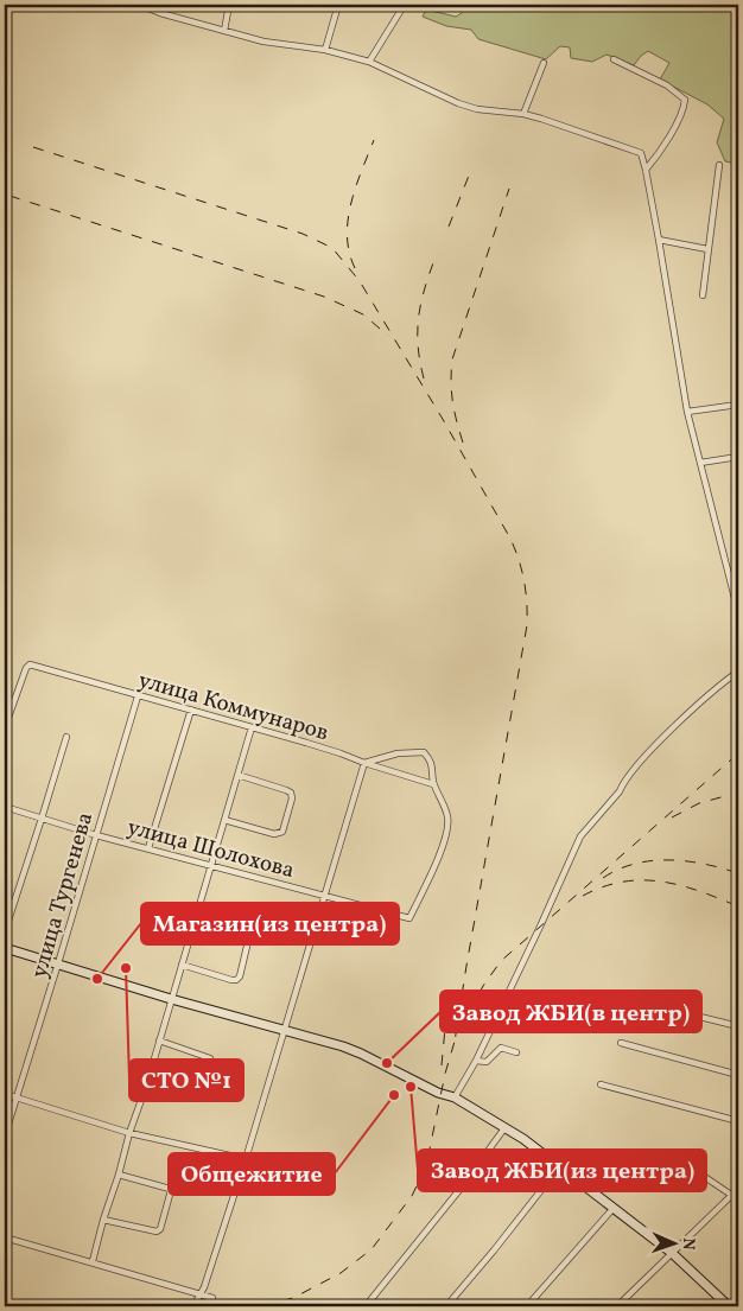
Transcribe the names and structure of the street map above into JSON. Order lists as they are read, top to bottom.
{
  "streets": {
    "street": ["улица Коммунаров", "улица Шолохова", "улица Тургенева"]
  },
  "crossings": [
    ["улица Коммунаров", "улица Шолохова"],
    ["улица Коммунаров", "улица Тургенева"],
    ["улица Шолохова", "улица Тургенева"]
  ],
  "places": [
    "СТО №1",
    "Магазин(из центра)",
    "Завод ЖБИ(в центр)",
    "Завод ЖБИ(из центра)",
    "Общежитие"
  ],
  "north": "right"
}
